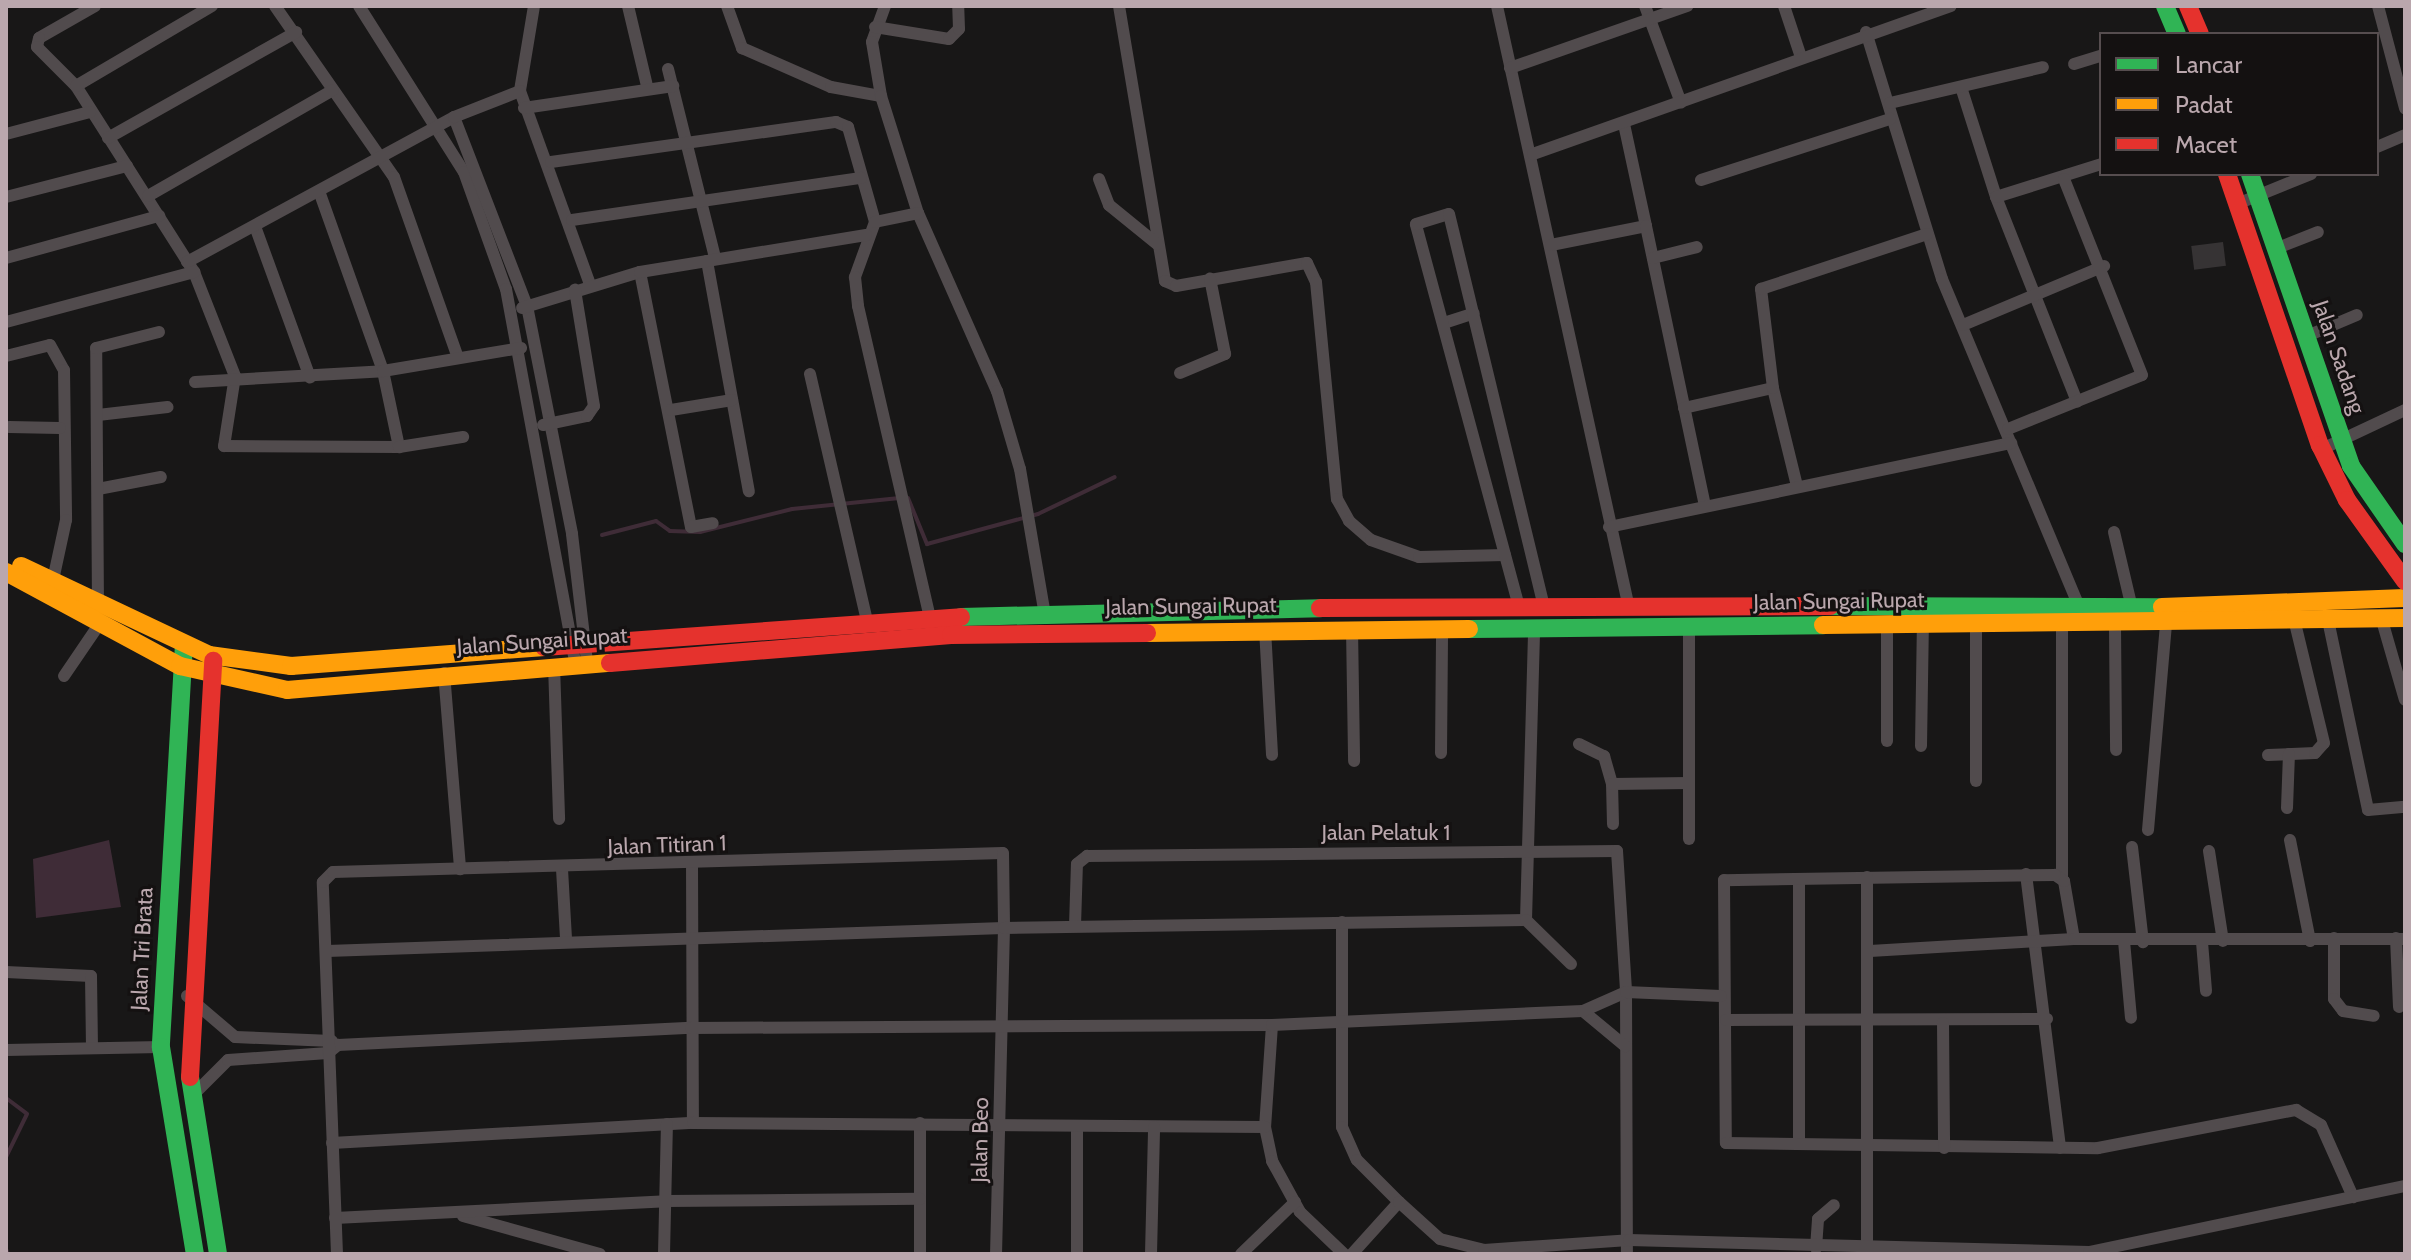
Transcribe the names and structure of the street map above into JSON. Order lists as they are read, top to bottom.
{
  "streets": {
    "main road": ["Jalan Sadang", "Jalan Sungai Rupat", "Jalan Tri Brata"],
    "street": ["Jalan Pelatuk 1", "Jalan Titiran 1", "Jalan Beo"]
  },
  "crossings": [
    ["Jalan Sungai Rupat", "Jalan Tri Brata"],
    ["Jalan Titiran 1", "Jalan Beo"]
  ],
  "legend": ["Lancar", "Padat", "Macet"]
}
